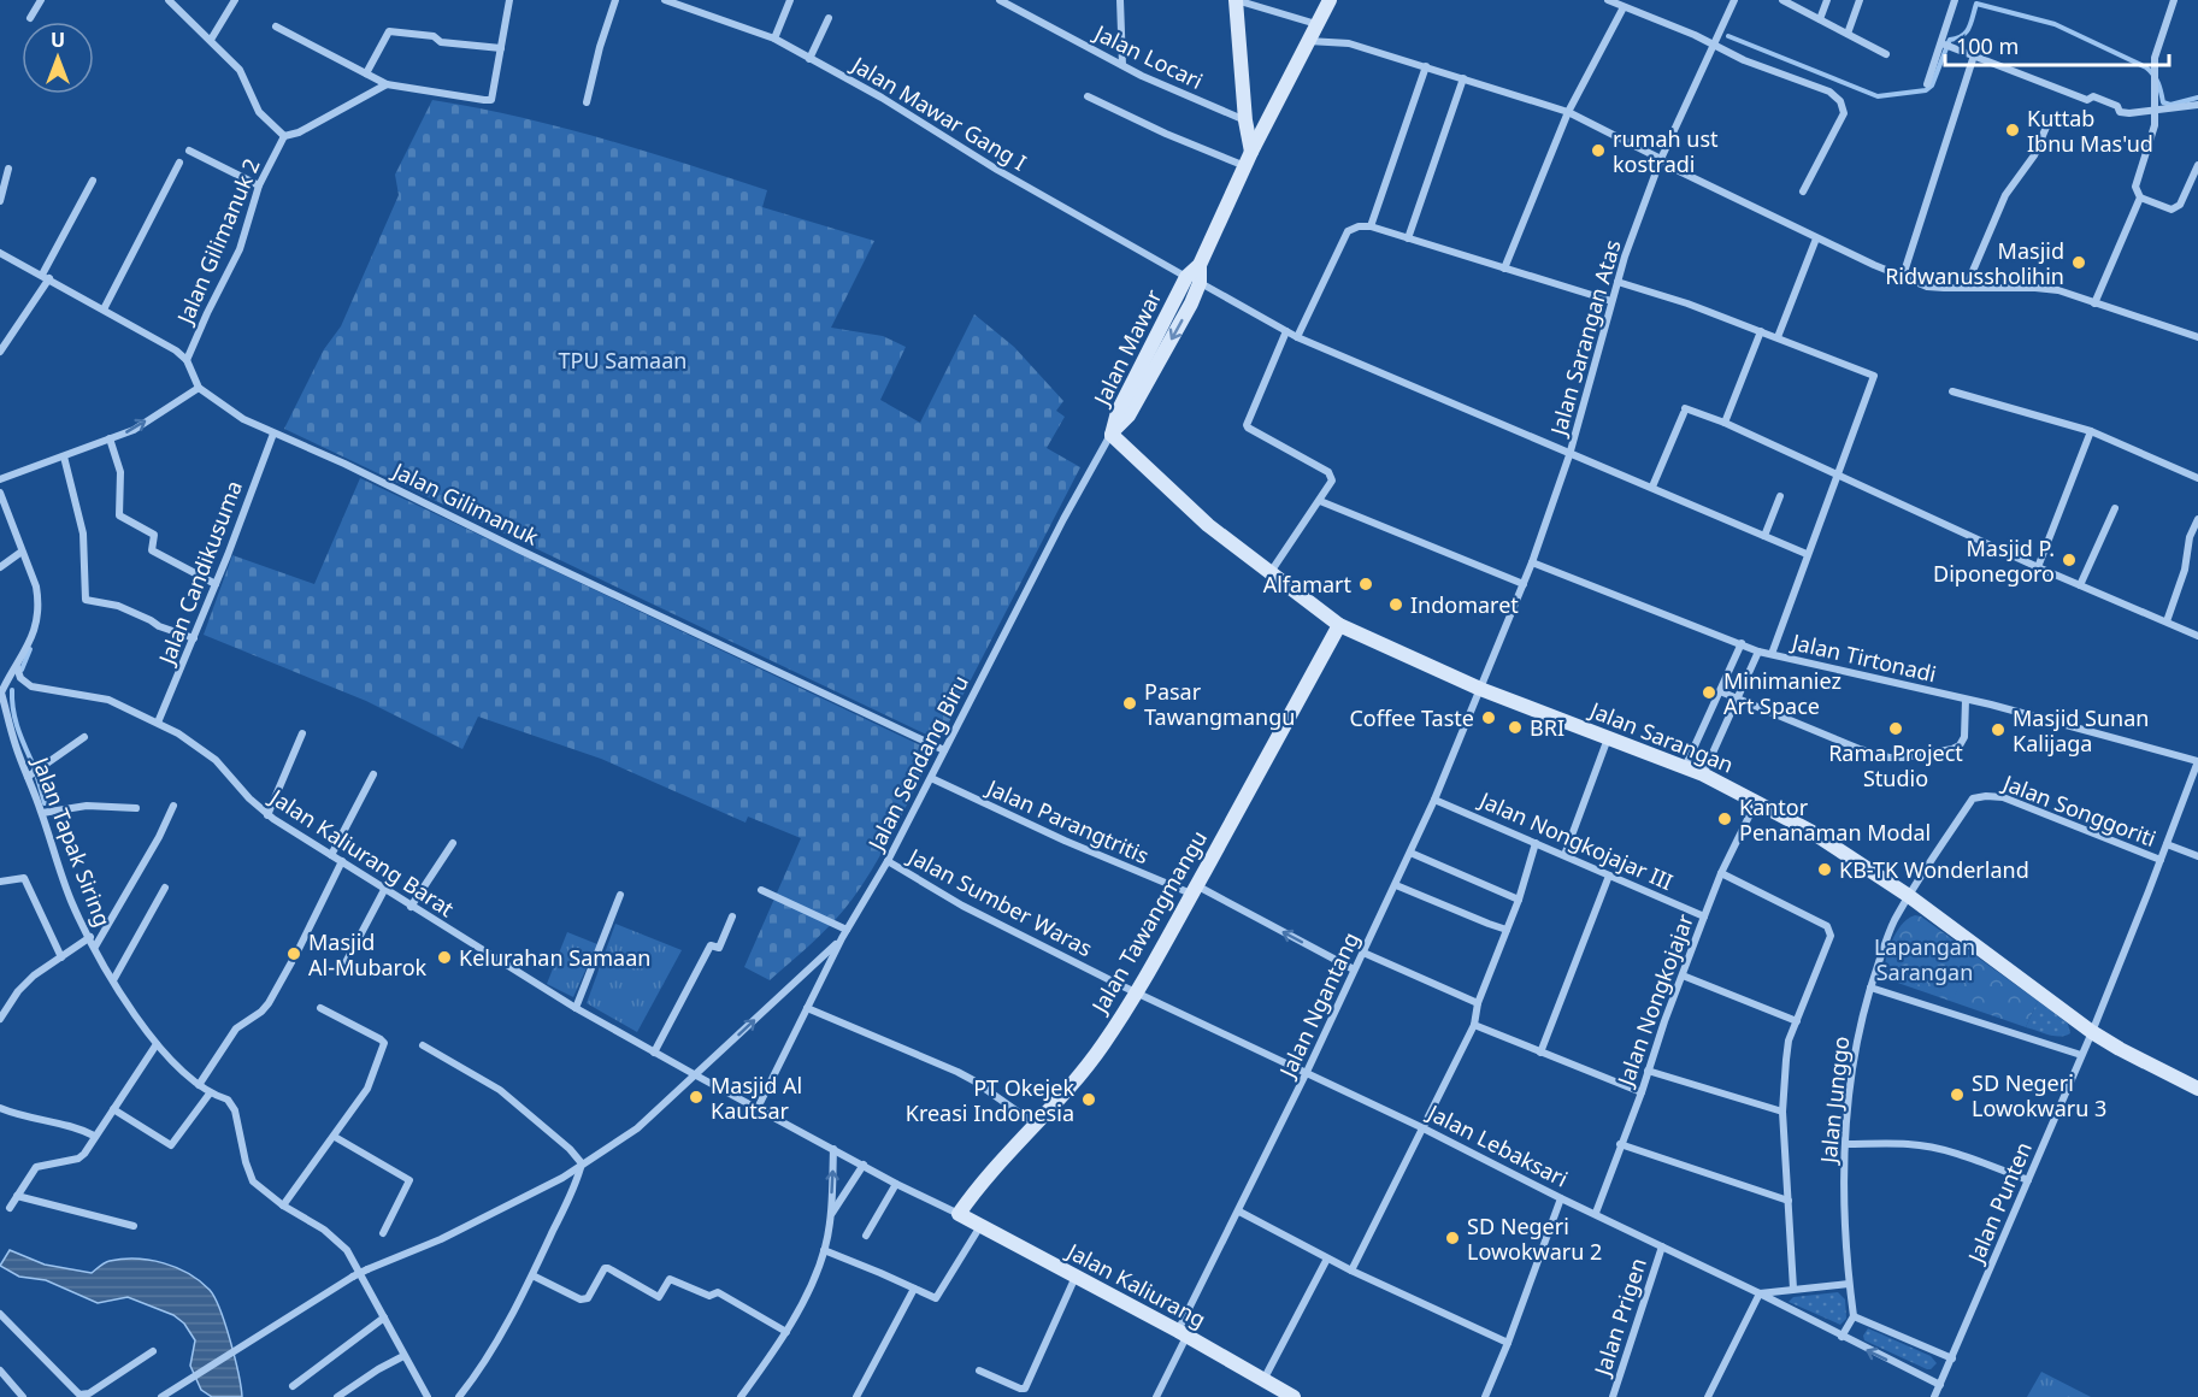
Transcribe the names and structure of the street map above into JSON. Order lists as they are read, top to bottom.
{
  "streets": {
    "main road": [
      "Jalan Mawar",
      "Jalan Sarangan",
      "Jalan Tawangmangu",
      "Jalan Kaliurang"
    ],
    "street": [
      "Jalan Locari",
      "Jalan Mawar Gang I",
      "Jalan Gilimanuk 2",
      "Jalan Sarangan Atas",
      "Jalan Gilimanuk",
      "Jalan Candikusuma",
      "Jalan Tirtonadi",
      "Jalan Sendang Biru",
      "Jalan Songgoriti",
      "Jalan Parangtritis",
      "Jalan Nongkojajar III",
      "Jalan Tapak Siring",
      "Jalan Kaliurang Barat",
      "Jalan Sumber Waras",
      "Jalan Nongkojajar",
      "Jalan Ngantang",
      "Jalan Junggo",
      "Jalan Lebaksari",
      "Jalan Punten",
      "Jalan Prigen"
    ]
  },
  "crossings": [
    ["Jalan Mawar Gang I", "Jalan Sarangan Atas"],
    ["Jalan Mawar Gang I", "Jalan Mawar"],
    ["Jalan Sarangan Atas", "Jalan Tirtonadi"],
    ["Jalan Sarangan Atas", "Jalan Sarangan"],
    ["Jalan Sarangan Atas", "Jalan Ngantang"],
    ["Jalan Mawar", "Jalan Sarangan"],
    ["Jalan Mawar", "Jalan Sendang Biru"],
    ["Jalan Gilimanuk", "Jalan Candikusuma"],
    ["Jalan Gilimanuk", "Jalan Sendang Biru"],
    ["Jalan Candikusuma", "Jalan Kaliurang Barat"],
    ["Jalan Tirtonadi", "Jalan Songgoriti"],
    ["Jalan Sarangan", "Jalan Sendang Biru"],
    ["Jalan Sarangan", "Jalan Songgoriti"],
    ["Jalan Sarangan", "Jalan Tawangmangu"],
    ["Jalan Sarangan", "Jalan Nongkojajar"],
    ["Jalan Sarangan", "Jalan Ngantang"],
    ["Jalan Sarangan", "Jalan Junggo"],
    ["Jalan Sarangan", "Jalan Punten"],
    ["Jalan Sendang Biru", "Jalan Parangtritis"],
    ["Jalan Sendang Biru", "Jalan Kaliurang Barat"],
    ["Jalan Sendang Biru", "Jalan Sumber Waras"],
    ["Jalan Songgoriti", "Jalan Junggo"],
    ["Jalan Songgoriti", "Jalan Punten"],
    ["Jalan Parangtritis", "Jalan Tawangmangu"],
    ["Jalan Parangtritis", "Jalan Ngantang"],
    ["Jalan Nongkojajar III", "Jalan Nongkojajar"],
    ["Jalan Nongkojajar III", "Jalan Ngantang"],
    ["Jalan Tapak Siring", "Jalan Kaliurang Barat"],
    ["Jalan Kaliurang Barat", "Jalan Tawangmangu"],
    ["Jalan Kaliurang Barat", "Jalan Kaliurang"],
    ["Jalan Sumber Waras", "Jalan Tawangmangu"],
    ["Jalan Sumber Waras", "Jalan Lebaksari"],
    ["Jalan Tawangmangu", "Jalan Lebaksari"],
    ["Jalan Tawangmangu", "Jalan Kaliurang"],
    ["Jalan Nongkojajar", "Jalan Lebaksari"],
    ["Jalan Ngantang", "Jalan Lebaksari"],
    ["Jalan Ngantang", "Jalan Kaliurang"],
    ["Jalan Lebaksari", "Jalan Punten"],
    ["Jalan Lebaksari", "Jalan Prigen"]
  ],
  "one_way": ["Jalan Parangtritis"],
  "parks": ["TPU Samaan", "Lapangan Sarangan"],
  "places": [
    "Kuttab Ibnu Mas'ud",
    "rumah ust kostradi",
    "Masjid Ridwanussholihin",
    "Masjid P. Diponegoro",
    "Alfamart",
    "Indomaret",
    "Minimaniez Art Space",
    "Pasar Tawangmangu",
    "Coffee Taste",
    "BRI",
    "Rama Project Studio",
    "Masjid Sunan Kalijaga",
    "Kantor Penanaman Modal",
    "KB-TK Wonderland",
    "Masjid Al-Mubarok",
    "Kelurahan Samaan",
    "SD Negeri Lowokwaru 3",
    "Masjid Al Kautsar",
    "PT Okejek Kreasi Indonesia",
    "SD Negeri Lowokwaru 2"
  ],
  "scale_bar": "100 m",
  "north": "top"
}
